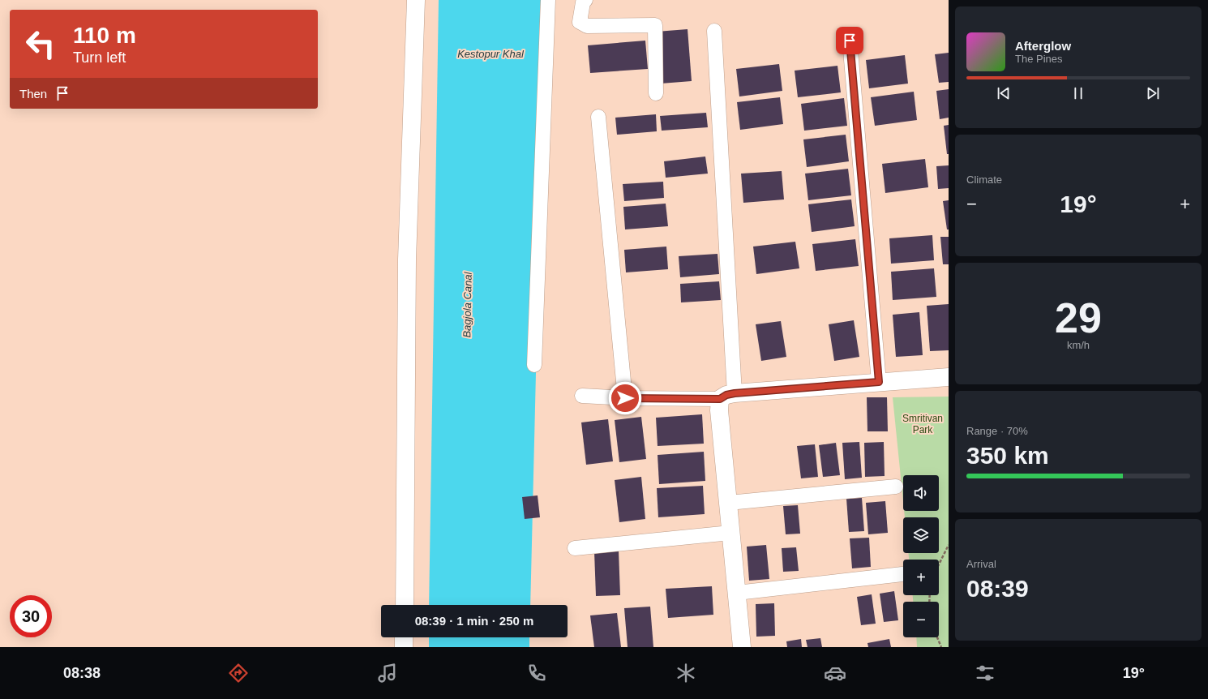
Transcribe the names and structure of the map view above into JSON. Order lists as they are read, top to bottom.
{
  "water": ["Kestopur Khal", "Bagjola Canal"],
  "parks": ["Smritivan Park"],
  "page": {
    "turn": ["110 m", "Turn left"],
    "song": ["Afterglow", "The Pines"],
    "then": "Then",
    "tile": [
      "Climate",
      ["29", "km/h"],
      ["Range · 70%", "350 km"],
      ["Arrival", "08:39"]
    ],
    "heat": ["−", "19°", "+"],
    "map_buttons": ["+", "−"],
    "limit": "30",
    "trip": "08:39 · 1 min · 250 m",
    "tabs": ["08:38", "19°"]
  }
}
